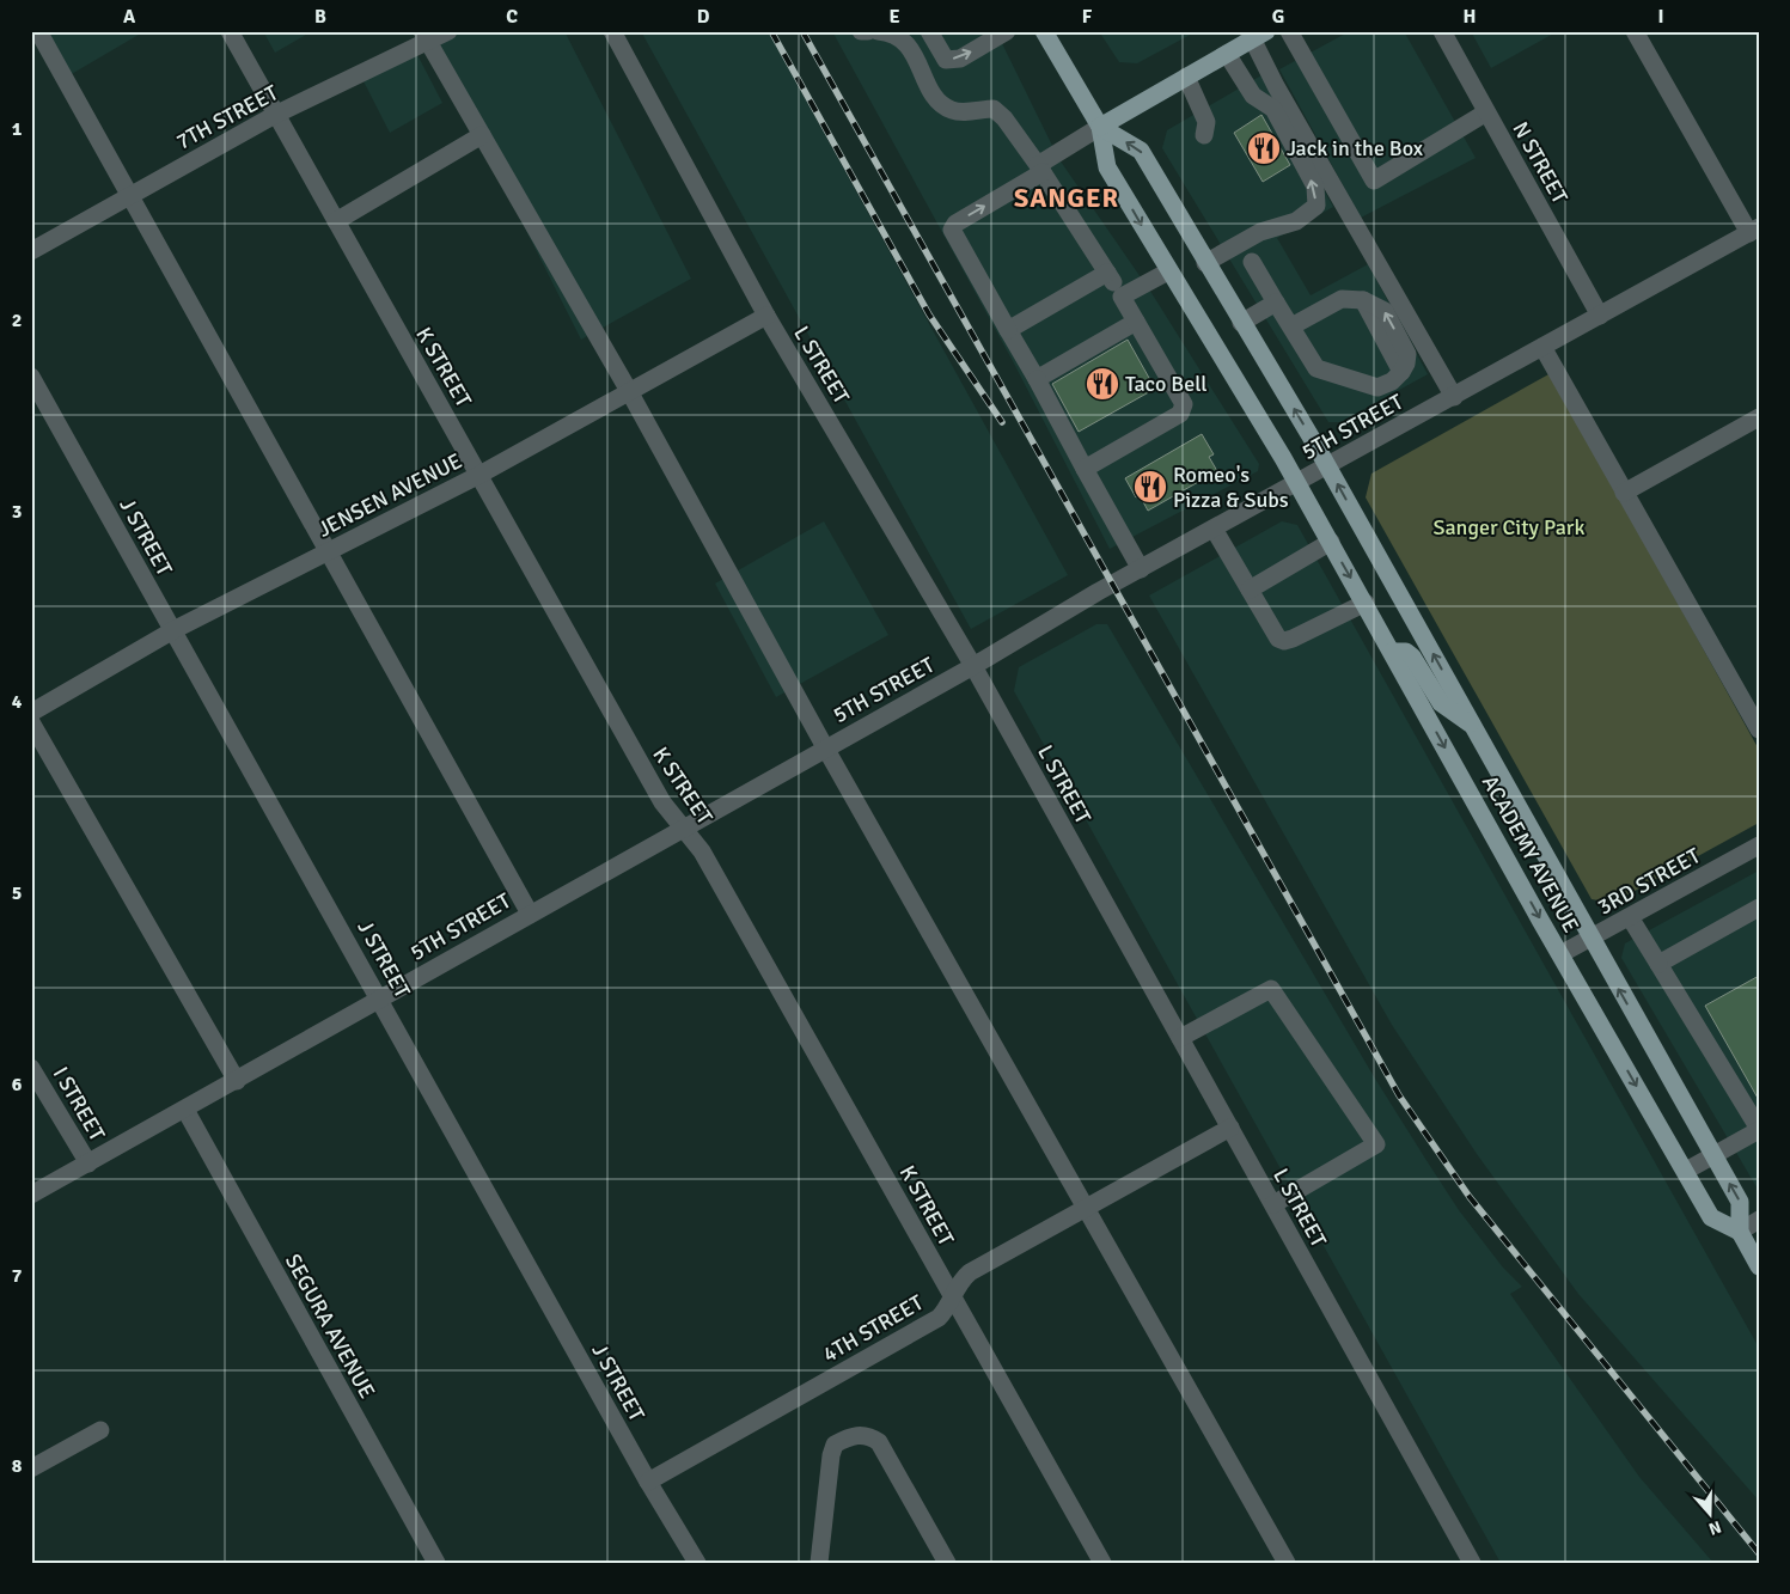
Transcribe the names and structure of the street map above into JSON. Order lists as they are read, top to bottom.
{
  "streets": {
    "main road": ["ACADEMY AVENUE"],
    "street": [
      "7TH STREET",
      "N STREET",
      "L STREET",
      "K STREET",
      "5TH STREET",
      "JENSEN AVENUE",
      "J STREET",
      "3RD STREET",
      "I STREET",
      "SEGURA AVENUE",
      "4TH STREET"
    ]
  },
  "crossings": [
    ["7TH STREET", "K STREET"],
    ["N STREET", "5TH STREET"],
    ["L STREET", "5TH STREET"],
    ["L STREET", "JENSEN AVENUE"],
    ["L STREET", "4TH STREET"],
    ["K STREET", "5TH STREET"],
    ["K STREET", "JENSEN AVENUE"],
    ["K STREET", "4TH STREET"],
    ["5TH STREET", "J STREET"],
    ["5TH STREET", "ACADEMY AVENUE"],
    ["5TH STREET", "I STREET"],
    ["5TH STREET", "SEGURA AVENUE"],
    ["JENSEN AVENUE", "J STREET"],
    ["J STREET", "4TH STREET"],
    ["ACADEMY AVENUE", "3RD STREET"]
  ],
  "districts": ["SANGER"],
  "parks": ["Sanger City Park"],
  "places": {
    "restaurant": ["Jack in the Box", "Taco Bell", "Romeo's Pizza & Subs"]
  },
  "north": "bottom",
  "grid": {
    "columns": [
      "A",
      "B",
      "C",
      "D",
      "E",
      "F",
      "G",
      "H",
      "I"
    ],
    "rows": [
      "1",
      "2",
      "3",
      "4",
      "5",
      "6",
      "7",
      "8"
    ]
  }
}
